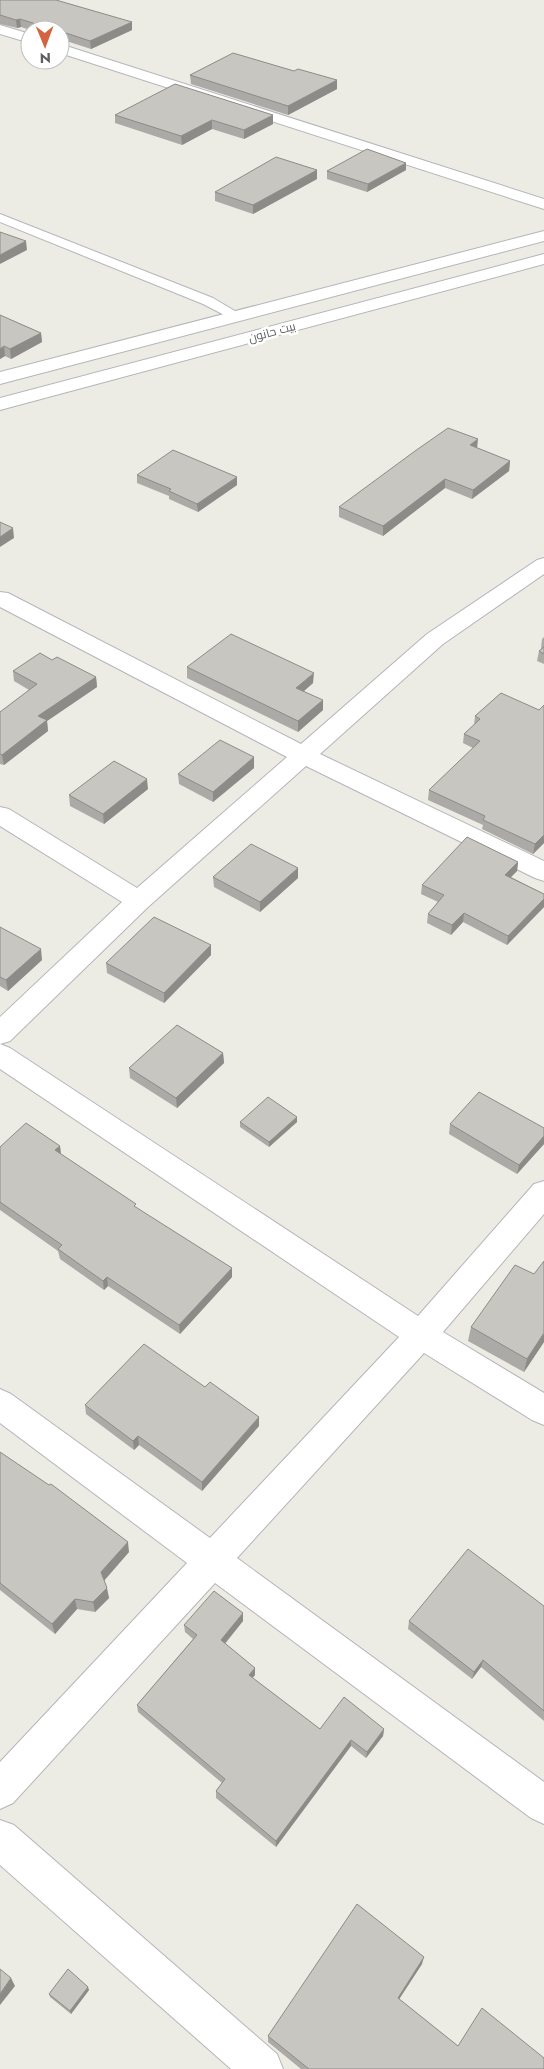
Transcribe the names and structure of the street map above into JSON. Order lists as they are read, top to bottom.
{
  "streets": {
    "street": ["بيت حانون"]
  },
  "north": "bottom"
}
